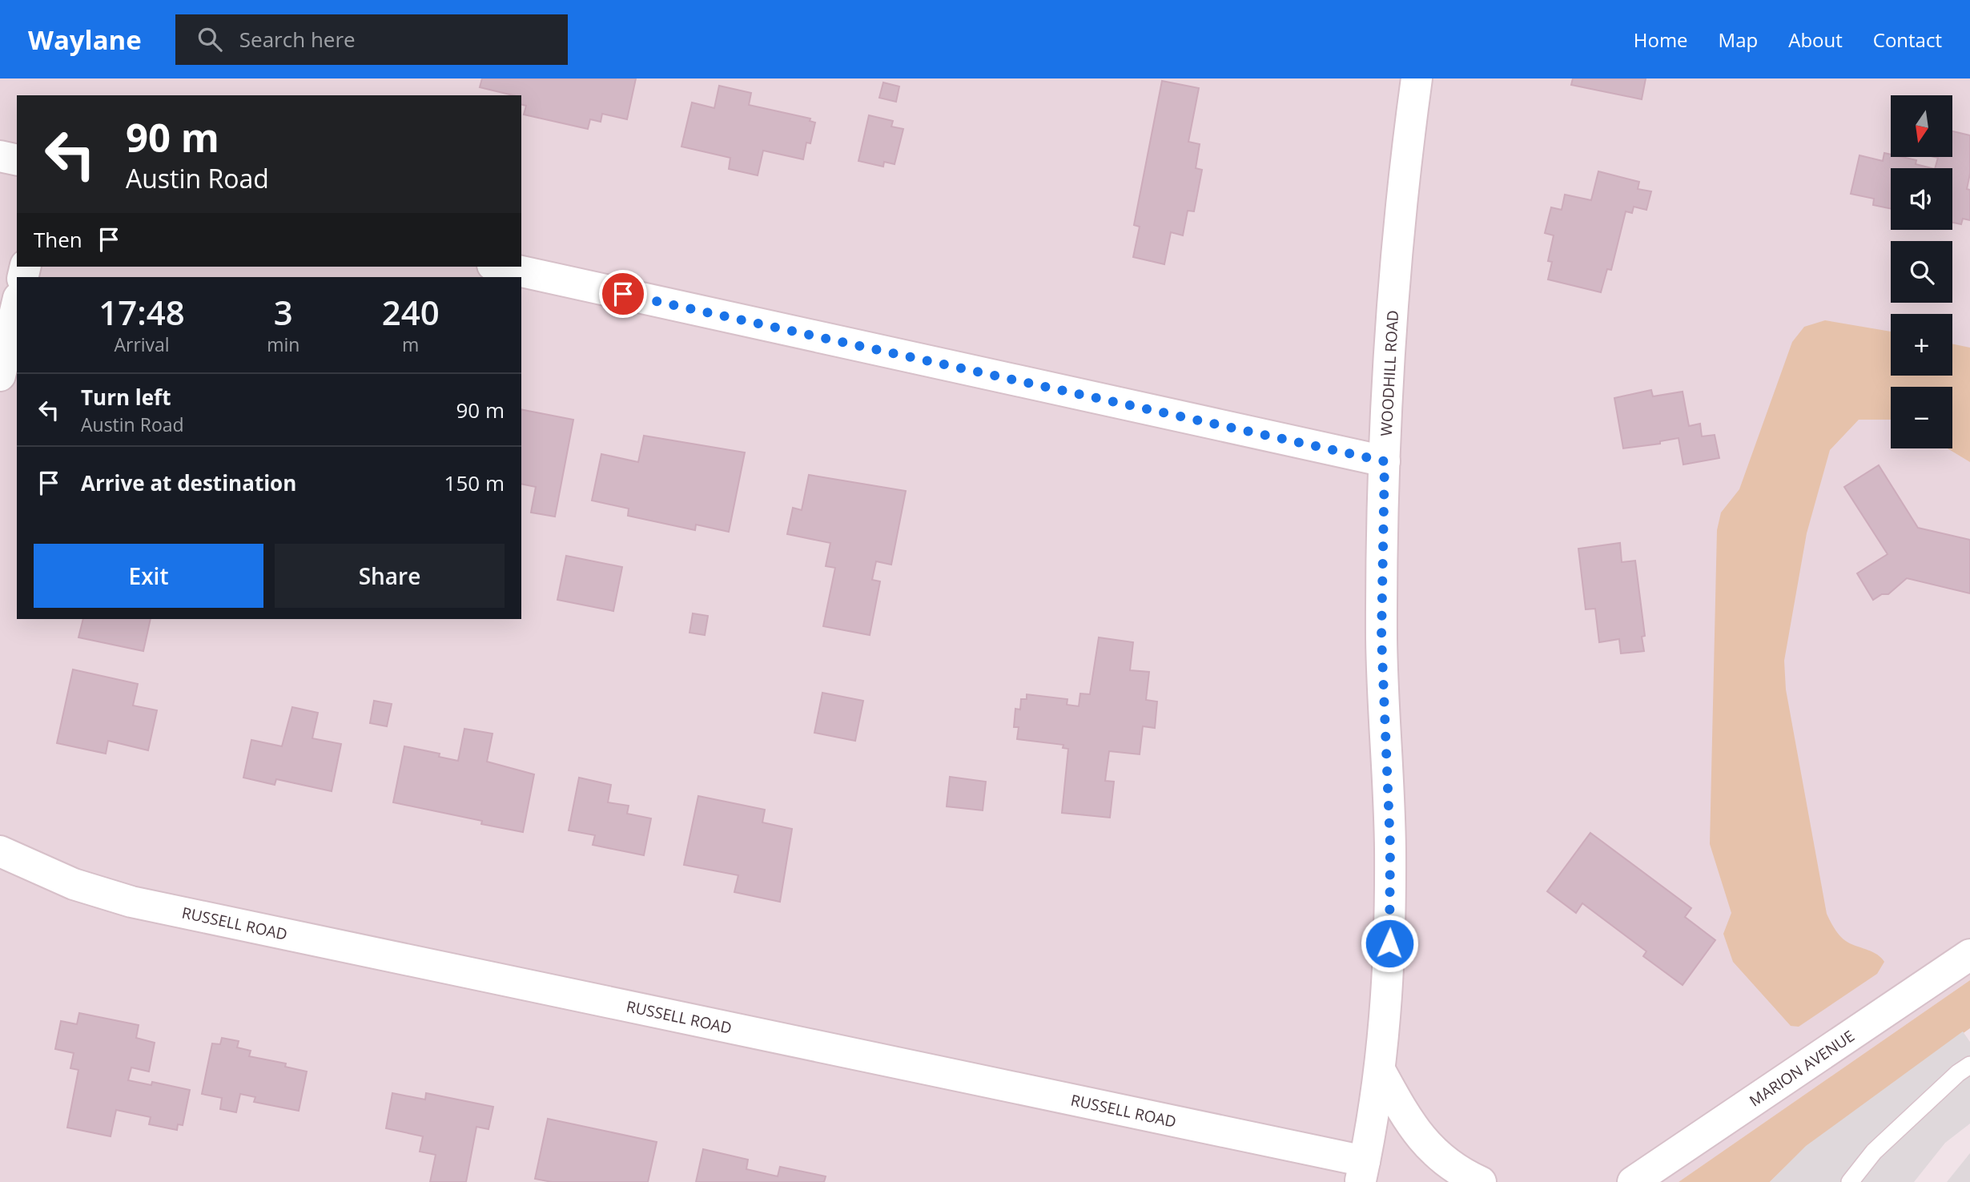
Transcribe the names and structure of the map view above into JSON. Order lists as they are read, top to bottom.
{
  "streets": {
    "street": ["WOODHILL ROAD", "RUSSELL ROAD", "MARION AVENUE"]
  },
  "crossings": [
    ["WOODHILL ROAD", "RUSSELL ROAD"]
  ],
  "north": "bottom",
  "page": {
    "header": "Waylane",
    "search": "Search here",
    "nav": [
      "Home",
      "Map",
      "About",
      "Contact"
    ],
    "map_buttons": ["+", "−"],
    "turn": ["90 m", "Austin Road"],
    "then": "Then",
    "eta": [
      "17:48",
      "Arrival",
      "3",
      "min",
      "240",
      "m"
    ],
    "list": [
      {
        "name": "Turn left",
        "note": "Austin Road",
        "value": "90 m"
      },
      {
        "name": "Arrive at destination",
        "value": "150 m"
      }
    ],
    "buttons": ["Exit", "Share"]
  }
}
